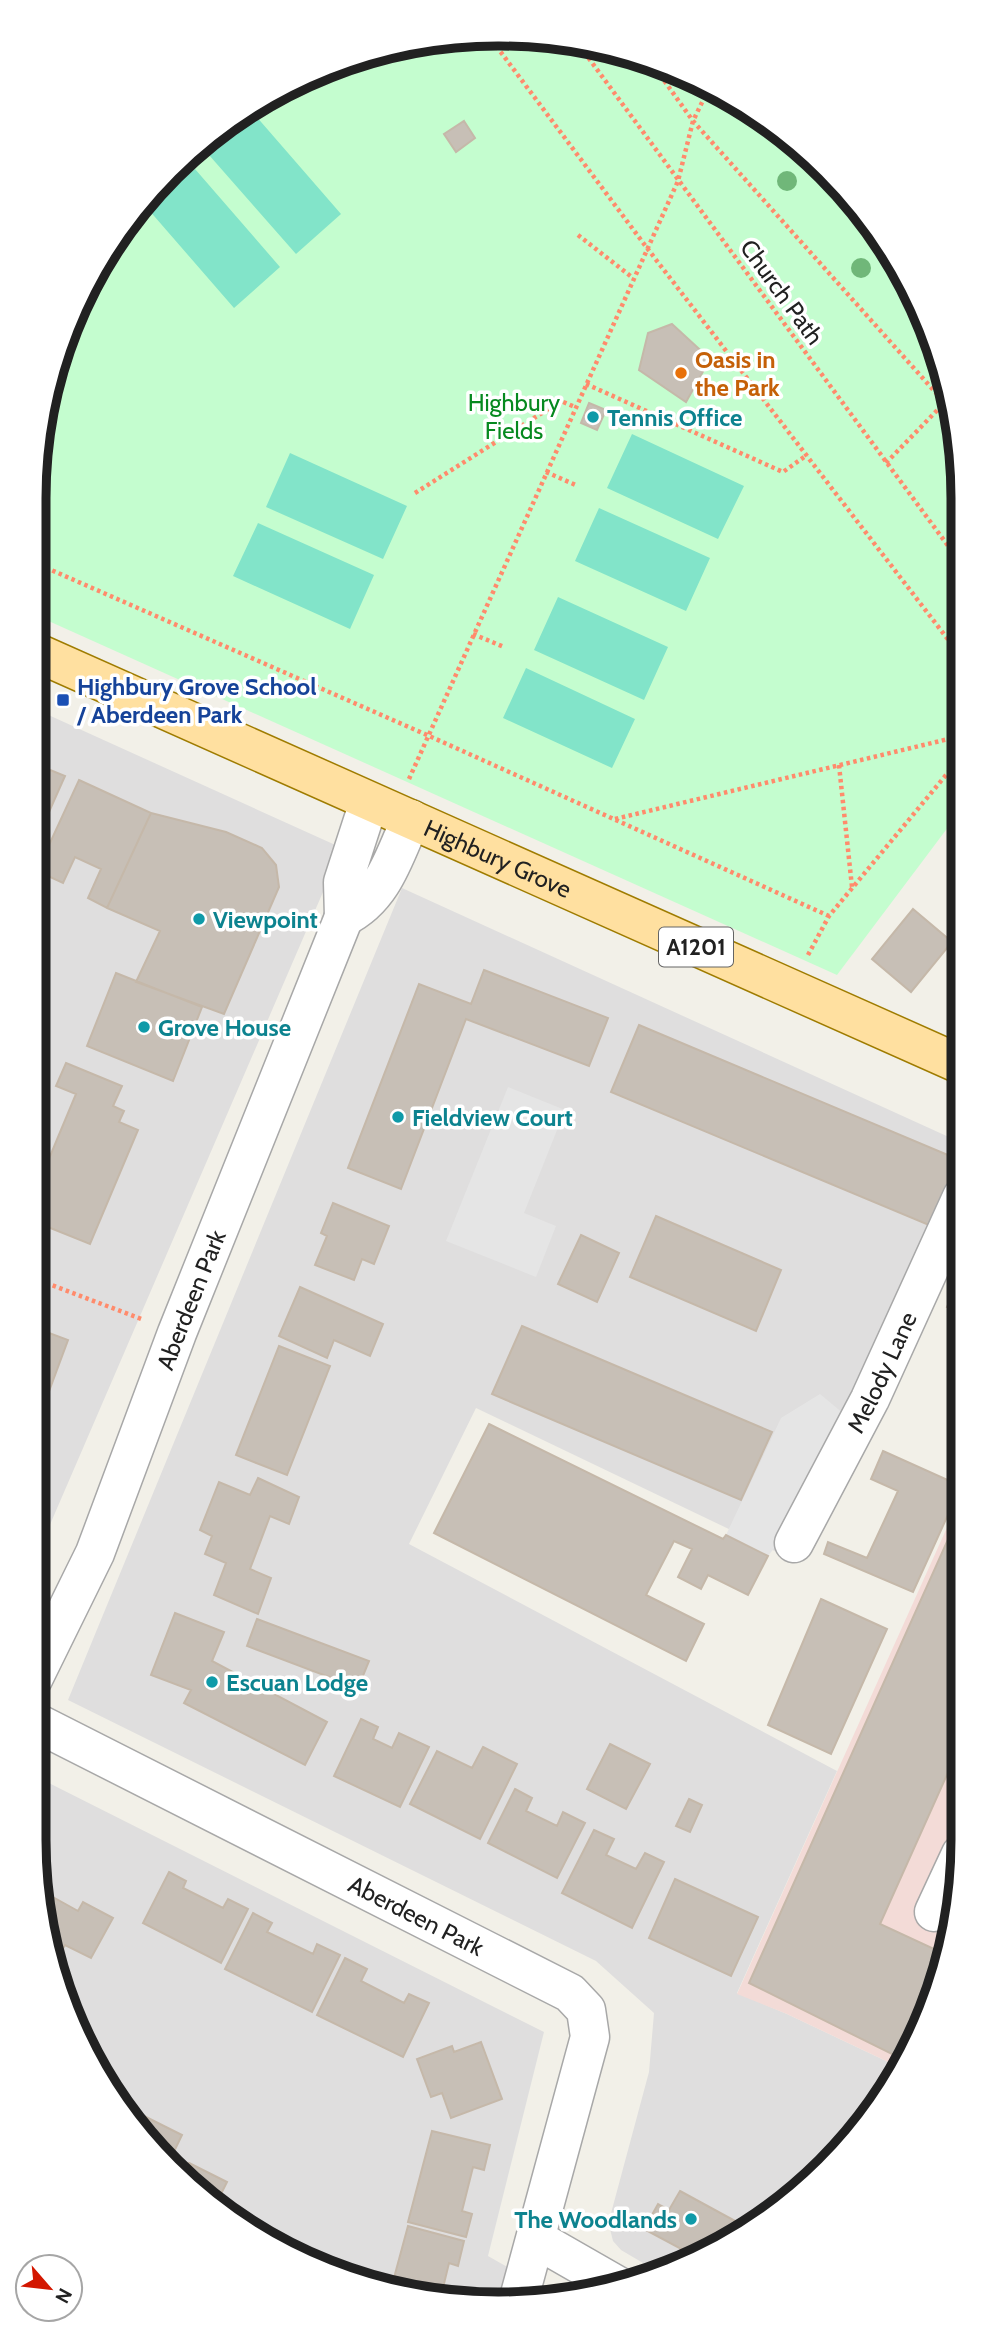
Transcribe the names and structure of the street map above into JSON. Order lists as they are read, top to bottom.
{
  "streets": {
    "main road": ["Highbury Grove", "A1201"],
    "street": ["Aberdeen Park", "Melody Lane"],
    "path": ["Church Path"]
  },
  "crossings": [
    ["Highbury Grove", "Aberdeen Park"]
  ],
  "parks": ["Highbury Fields"],
  "places": {
    "other": [
      "Oasis in the Park",
      "Tennis Office",
      "Viewpoint",
      "Grove House",
      "Fieldview Court",
      "Escuan Lodge",
      "The Woodlands"
    ],
    "transit": ["Highbury Grove School / Aberdeen Park"]
  },
  "north": "bottom right"
}
